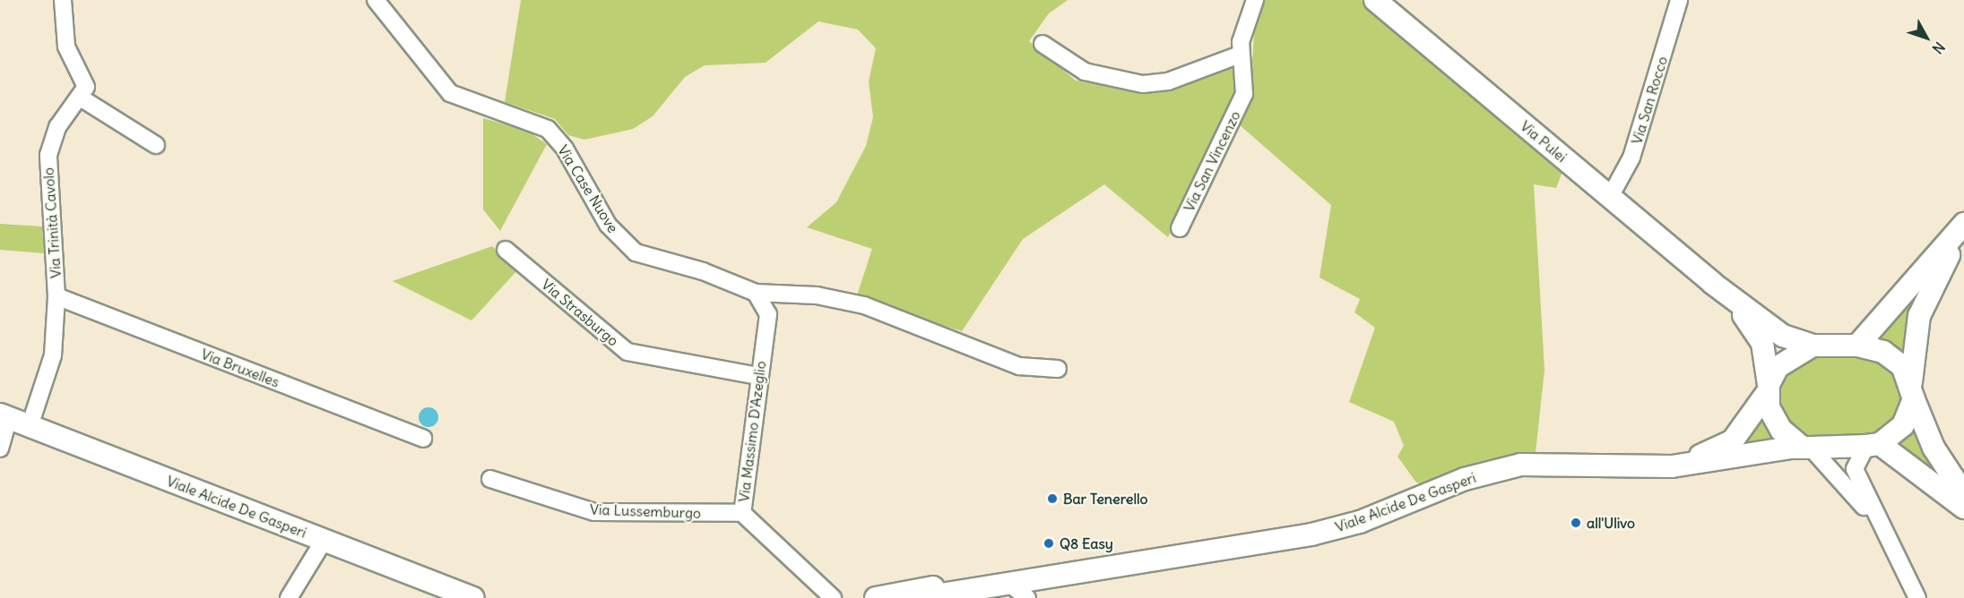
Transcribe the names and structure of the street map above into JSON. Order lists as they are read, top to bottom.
{
  "streets": {
    "main road": ["Via Pulei", "Viale Alcide De Gasperi"],
    "street": [
      "Via San Rocco",
      "Via San Vincenzo",
      "Via Case Nuove",
      "Via Trinità Cavolo",
      "Via Strasburgo",
      "Via Bruxelles",
      "Via Massimo D'Azeglio",
      "Via Lussemburgo"
    ]
  },
  "crossings": [
    ["Via San Rocco", "Via Pulei"],
    ["Via Case Nuove", "Via Massimo D'Azeglio"],
    ["Via Trinità Cavolo", "Via Bruxelles"],
    ["Via Trinità Cavolo", "Viale Alcide De Gasperi"],
    ["Via Strasburgo", "Via Massimo D'Azeglio"],
    ["Via Massimo D'Azeglio", "Via Lussemburgo"]
  ],
  "places": ["Bar Tenerello", "all'Ulivo", "Q8 Easy"],
  "north": "bottom right"
}
